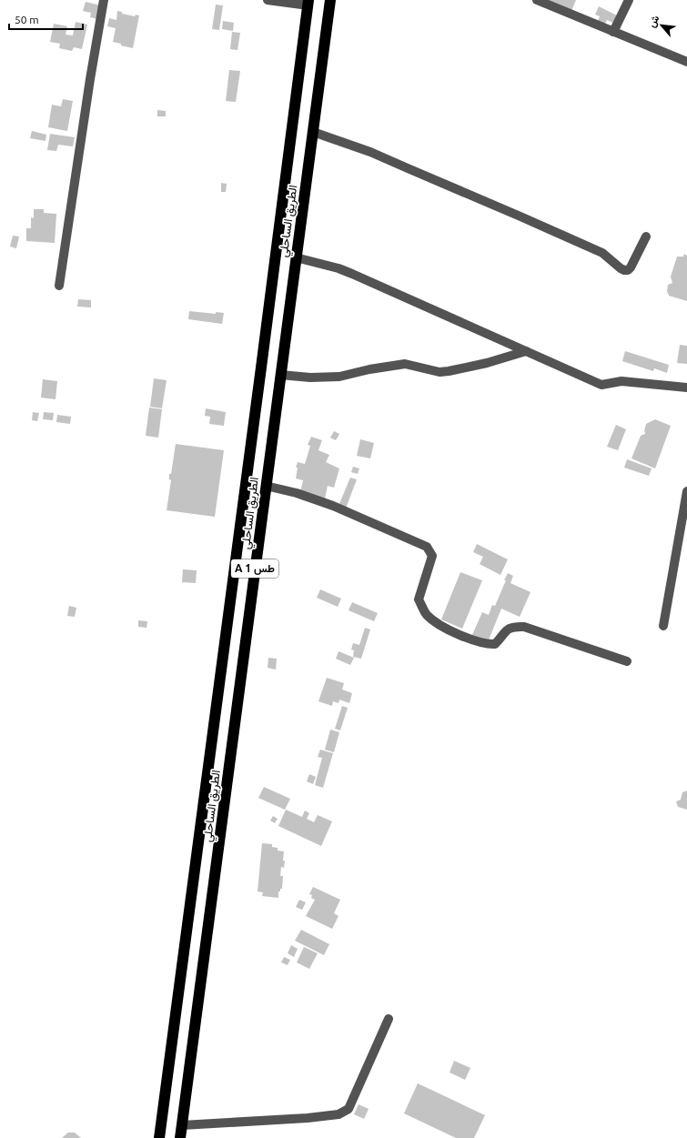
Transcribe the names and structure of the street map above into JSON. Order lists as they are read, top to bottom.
{
  "streets": {
    "highway": ["الطريق الساحلي", "A 1 طس"]
  },
  "scale_bar": "50 m",
  "north": "top left"
}
